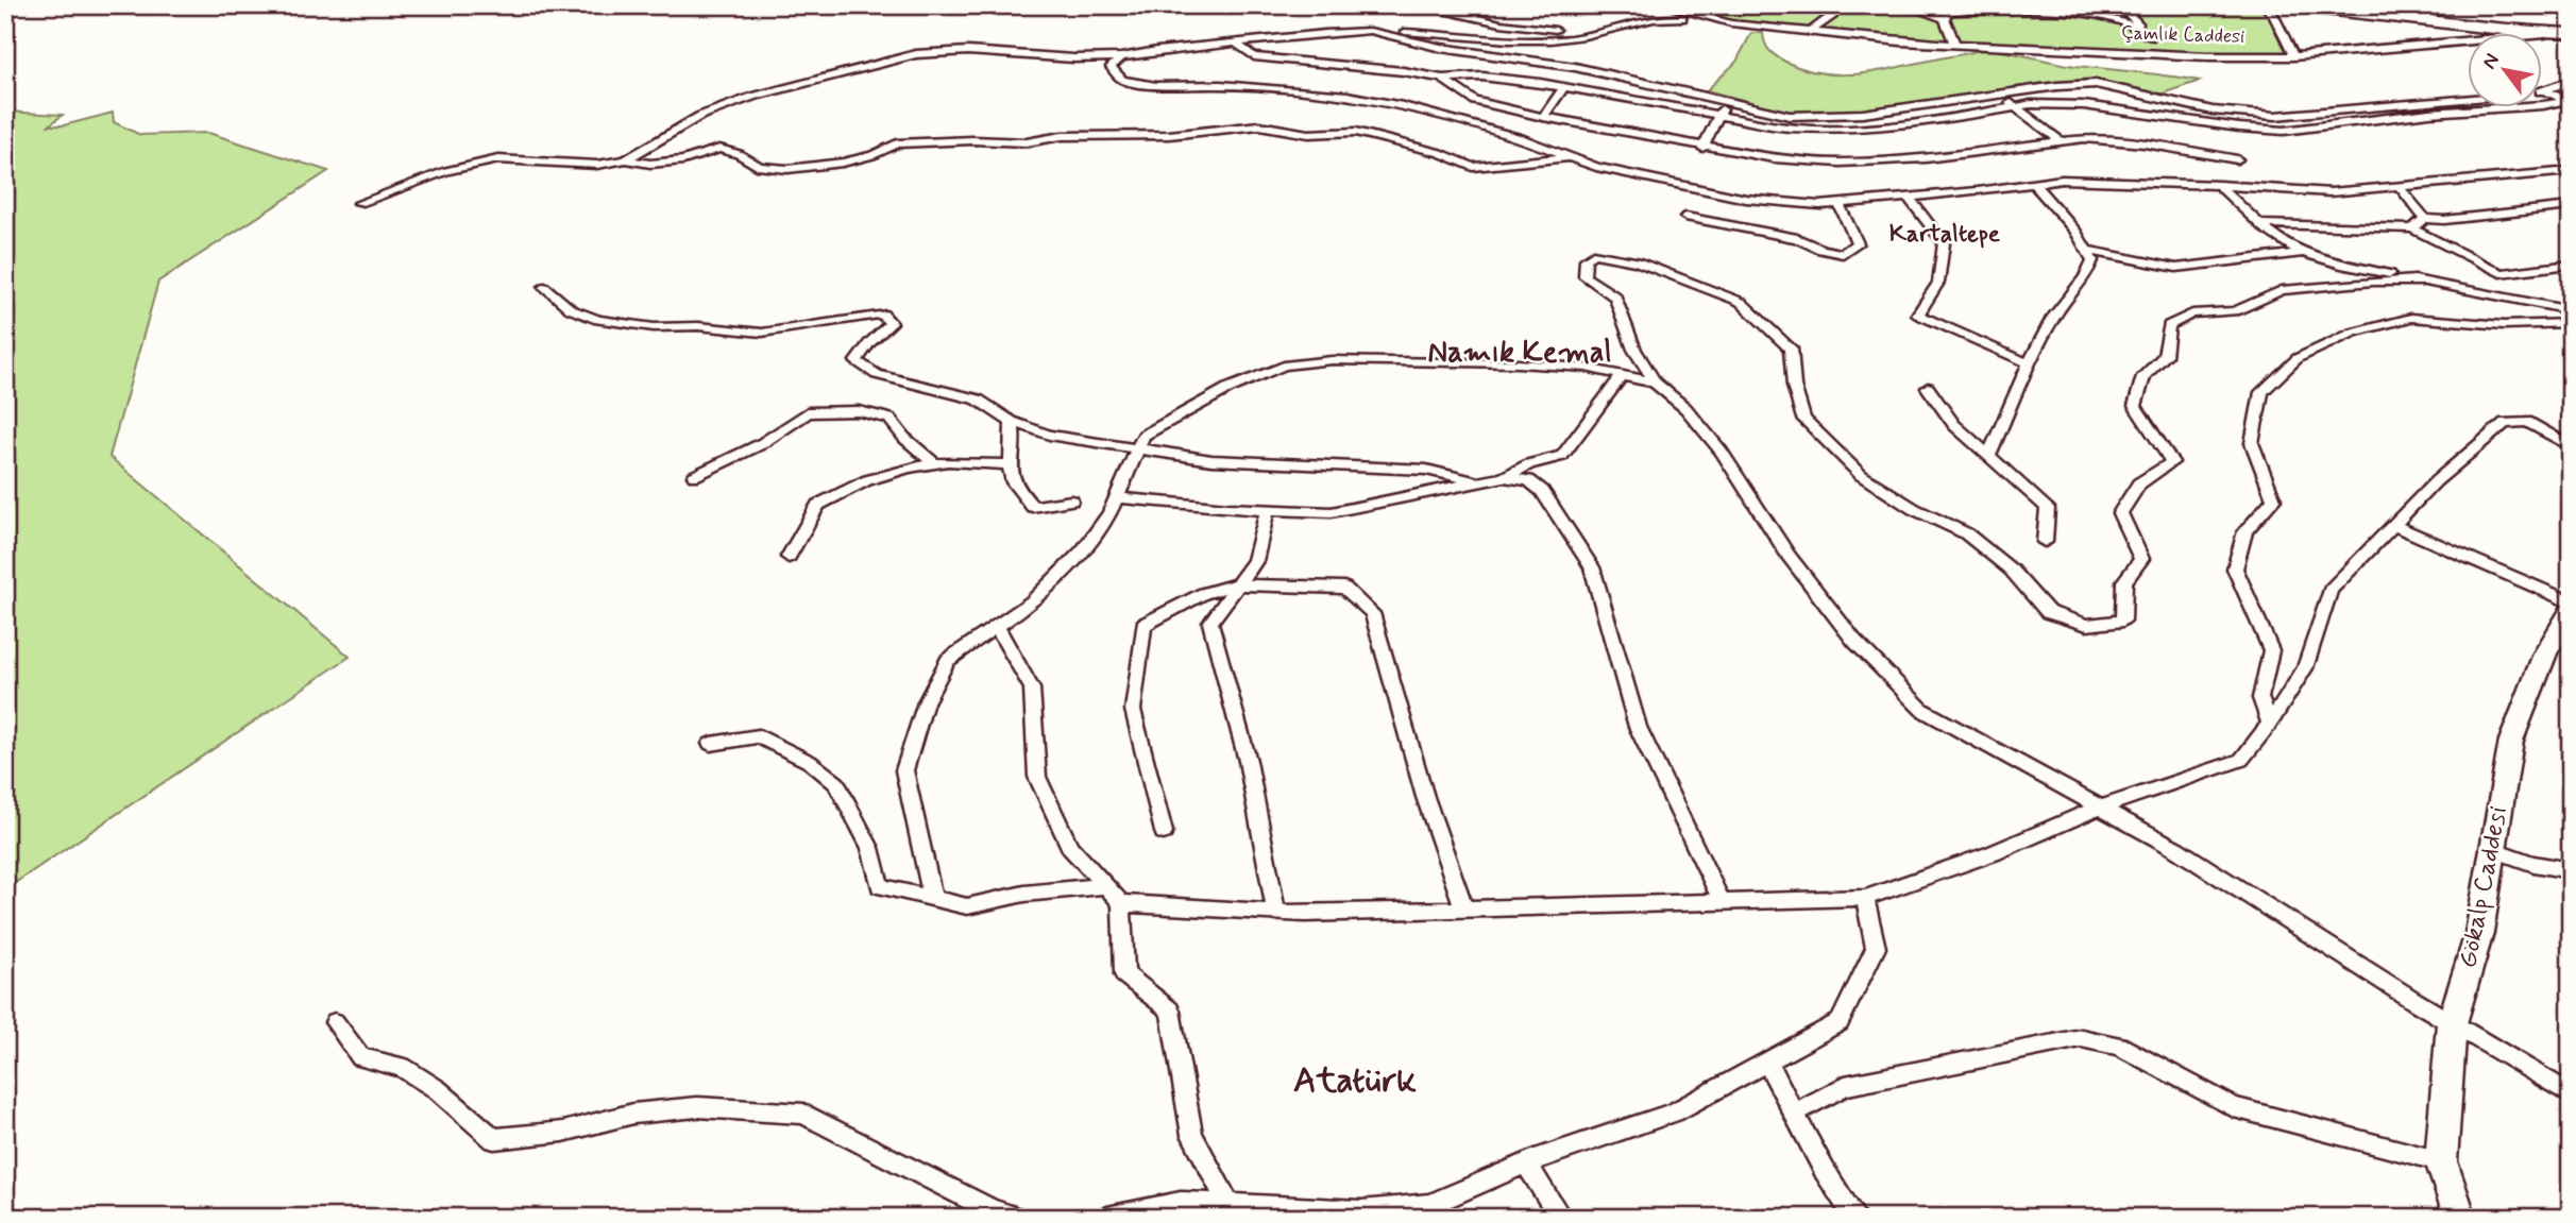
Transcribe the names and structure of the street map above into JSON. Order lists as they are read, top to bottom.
{
  "streets": {
    "street": ["Çamlık Caddesi", "Gökalp Caddesi"]
  },
  "districts": ["Kartaltepe", "Namık Kemal", "Atatürk"],
  "north": "top left"
}
